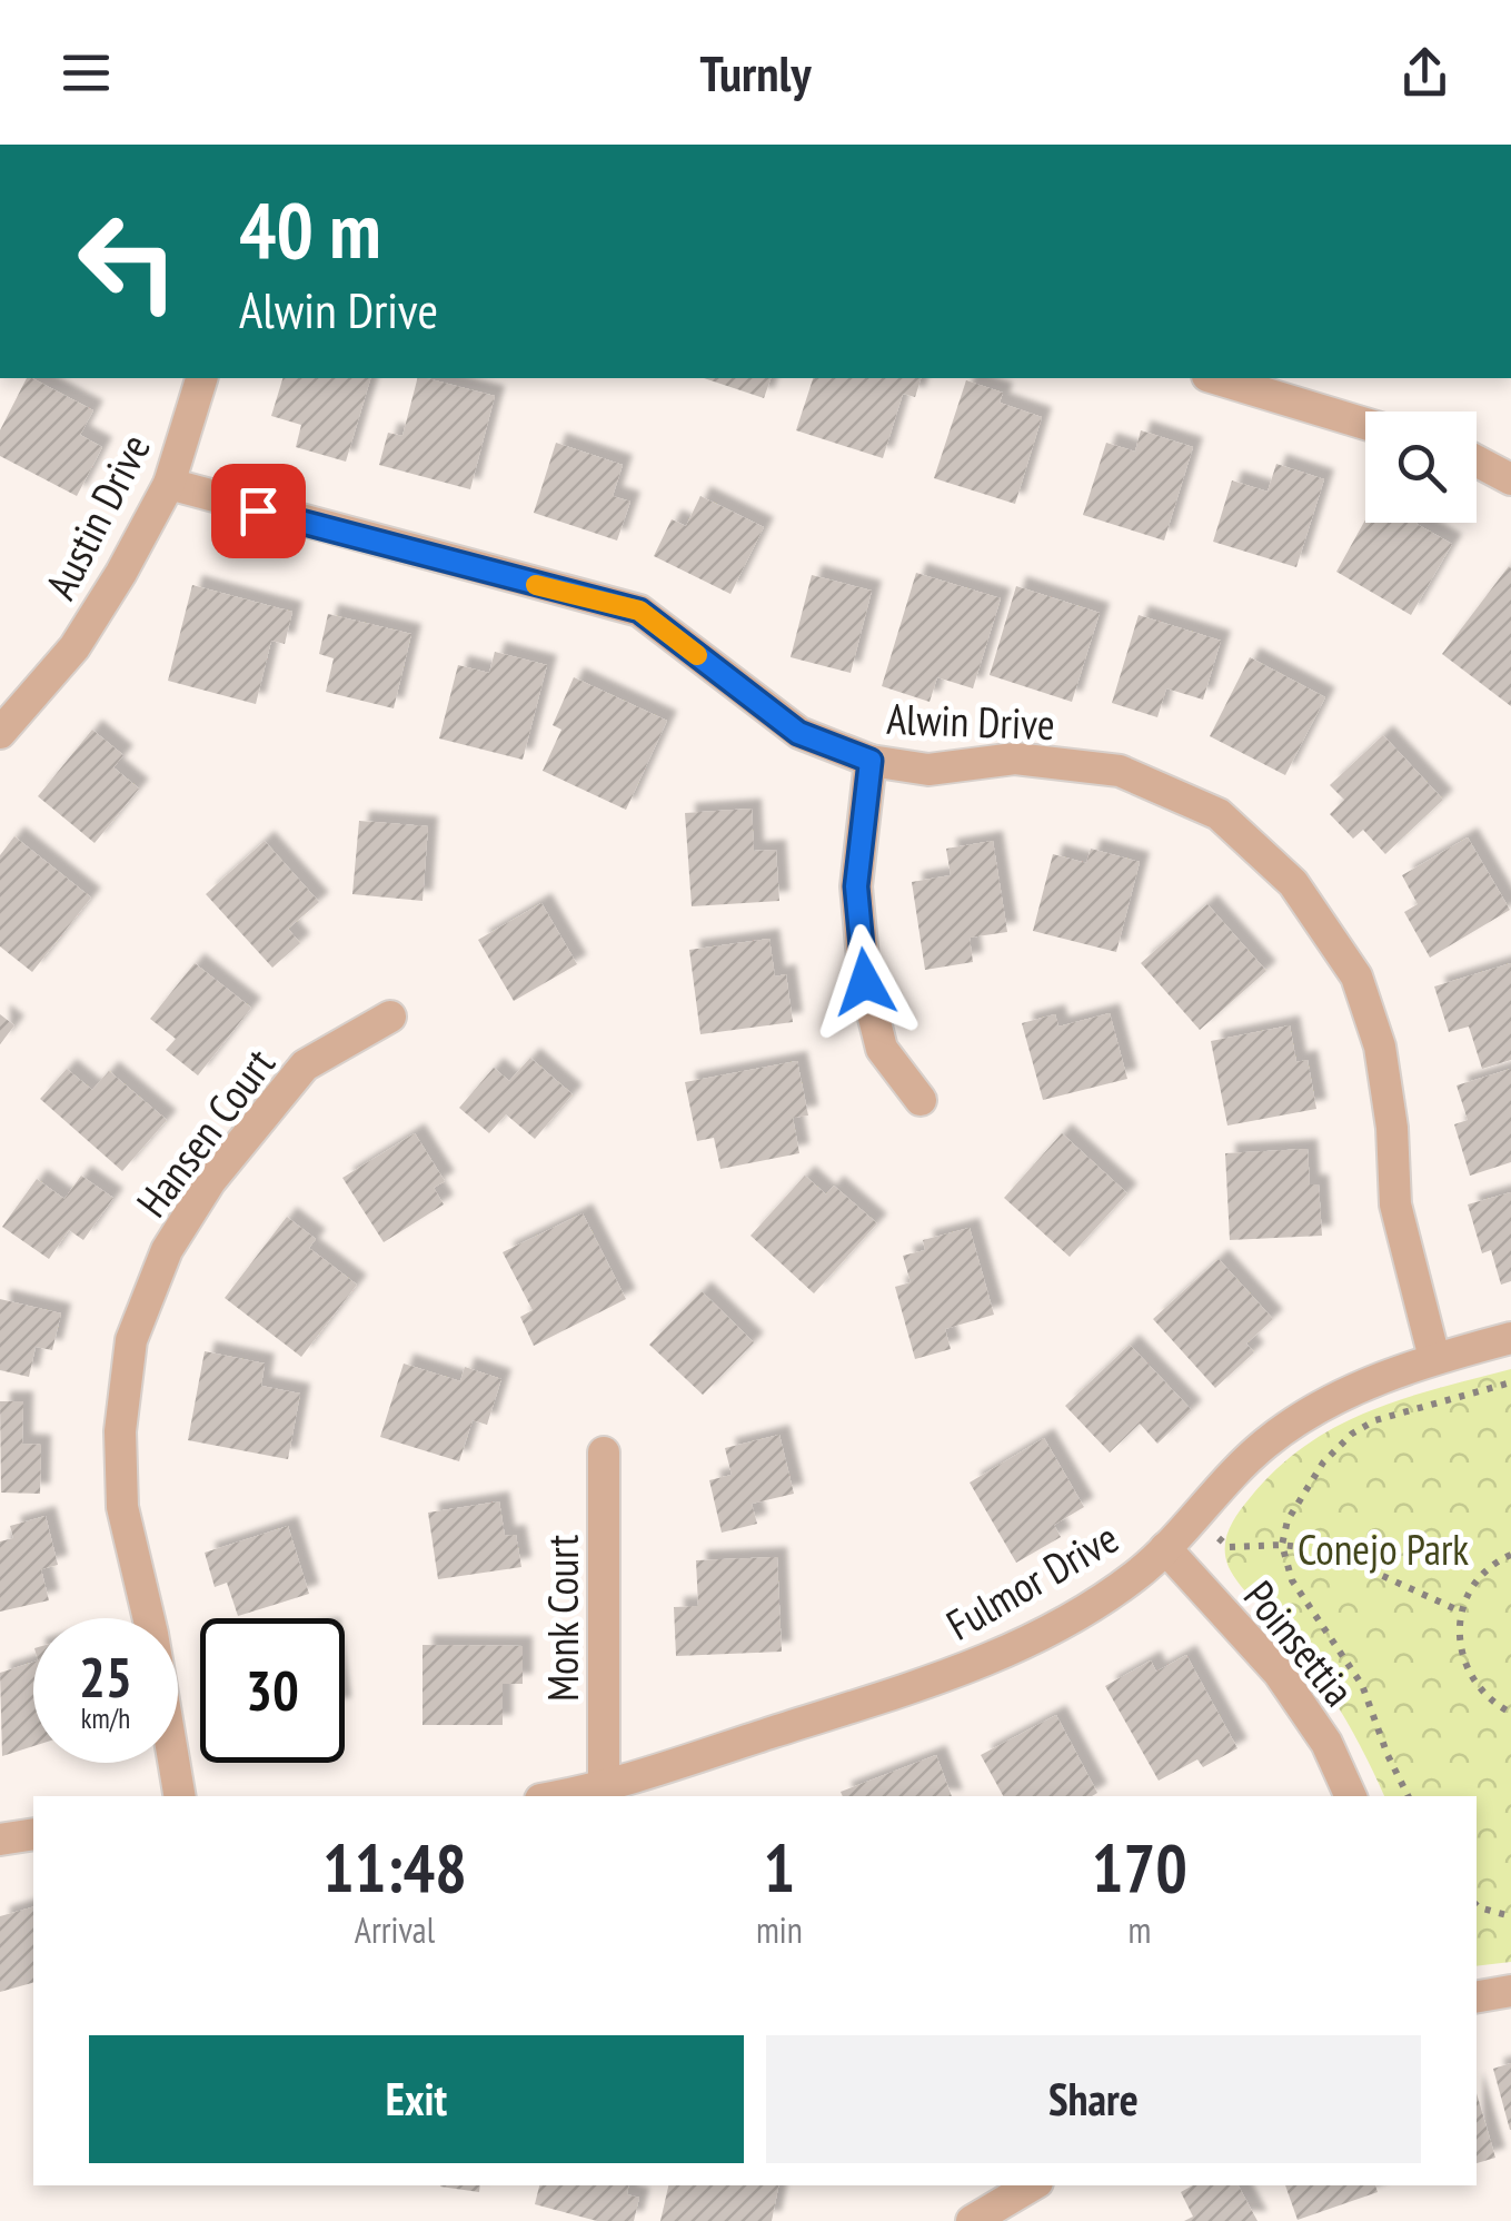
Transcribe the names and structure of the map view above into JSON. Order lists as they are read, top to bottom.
{
  "streets": {
    "street": [
      "Austin Drive",
      "Alwin Drive",
      "Hansen Court",
      "Fulmor Drive",
      "Monk Court",
      "Poinsettia"
    ]
  },
  "crossings": [
    ["Austin Drive", "Alwin Drive"],
    ["Alwin Drive", "Fulmor Drive"],
    ["Fulmor Drive", "Monk Court"],
    ["Fulmor Drive", "Poinsettia"]
  ],
  "parks": ["Conejo Park"],
  "page": {
    "header": "Turnly",
    "turn": ["40 m", "Alwin Drive"],
    "speed": "25 km/h",
    "limit": "30",
    "eta": [
      "11:48",
      "Arrival",
      "1",
      "min",
      "170",
      "m"
    ],
    "buttons": ["Exit", "Share"]
  }
}
